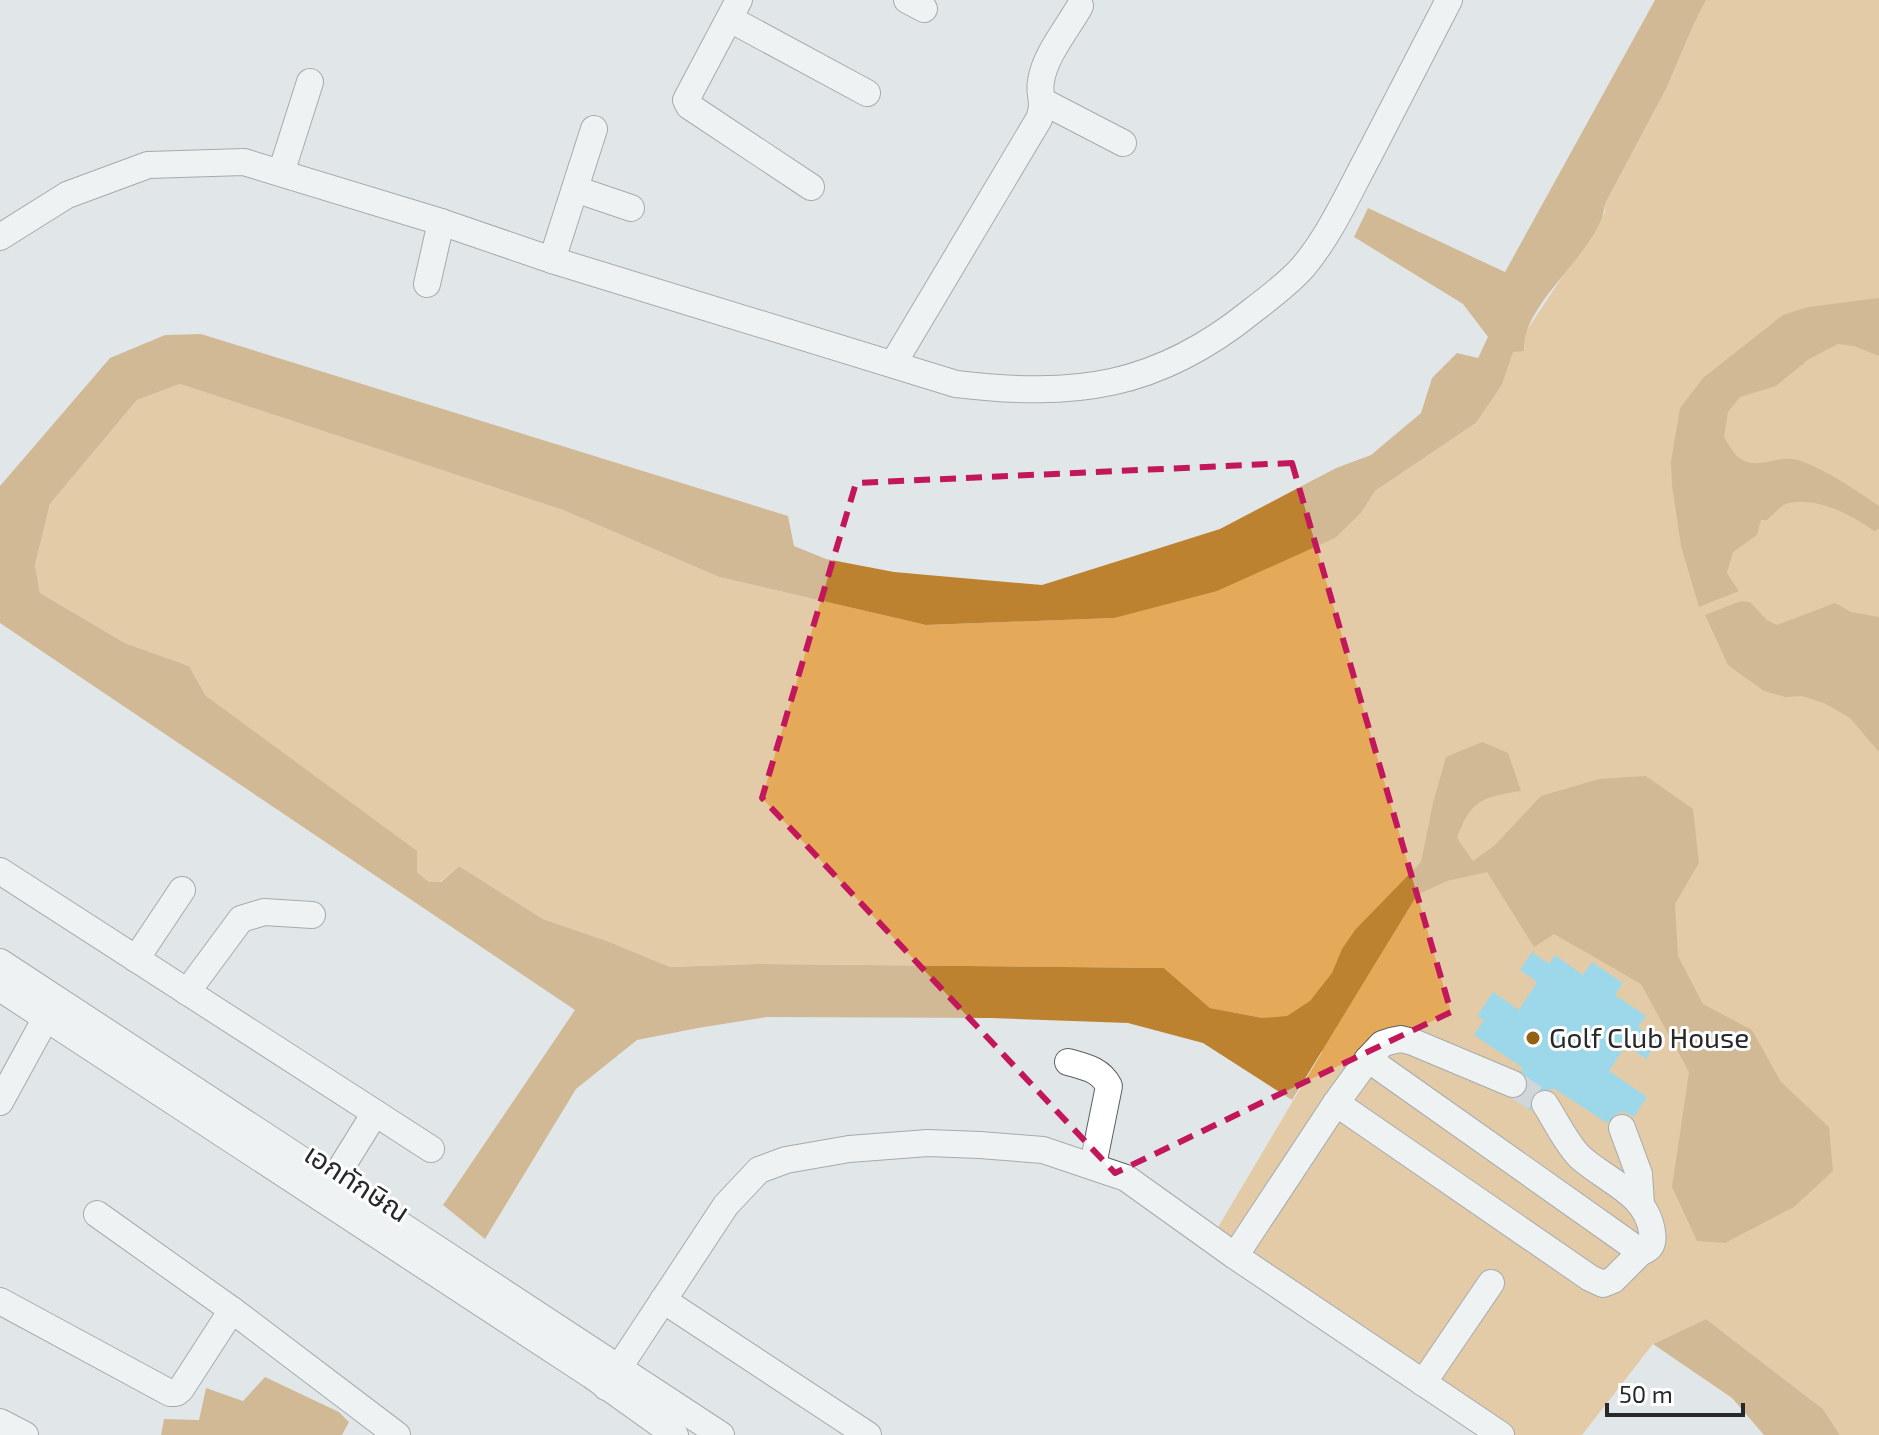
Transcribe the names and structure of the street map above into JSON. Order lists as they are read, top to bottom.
{
  "streets": {
    "street": ["เอกทักษิณ"]
  },
  "places": ["Golf Club House"],
  "scale_bar": "50 m"
}
